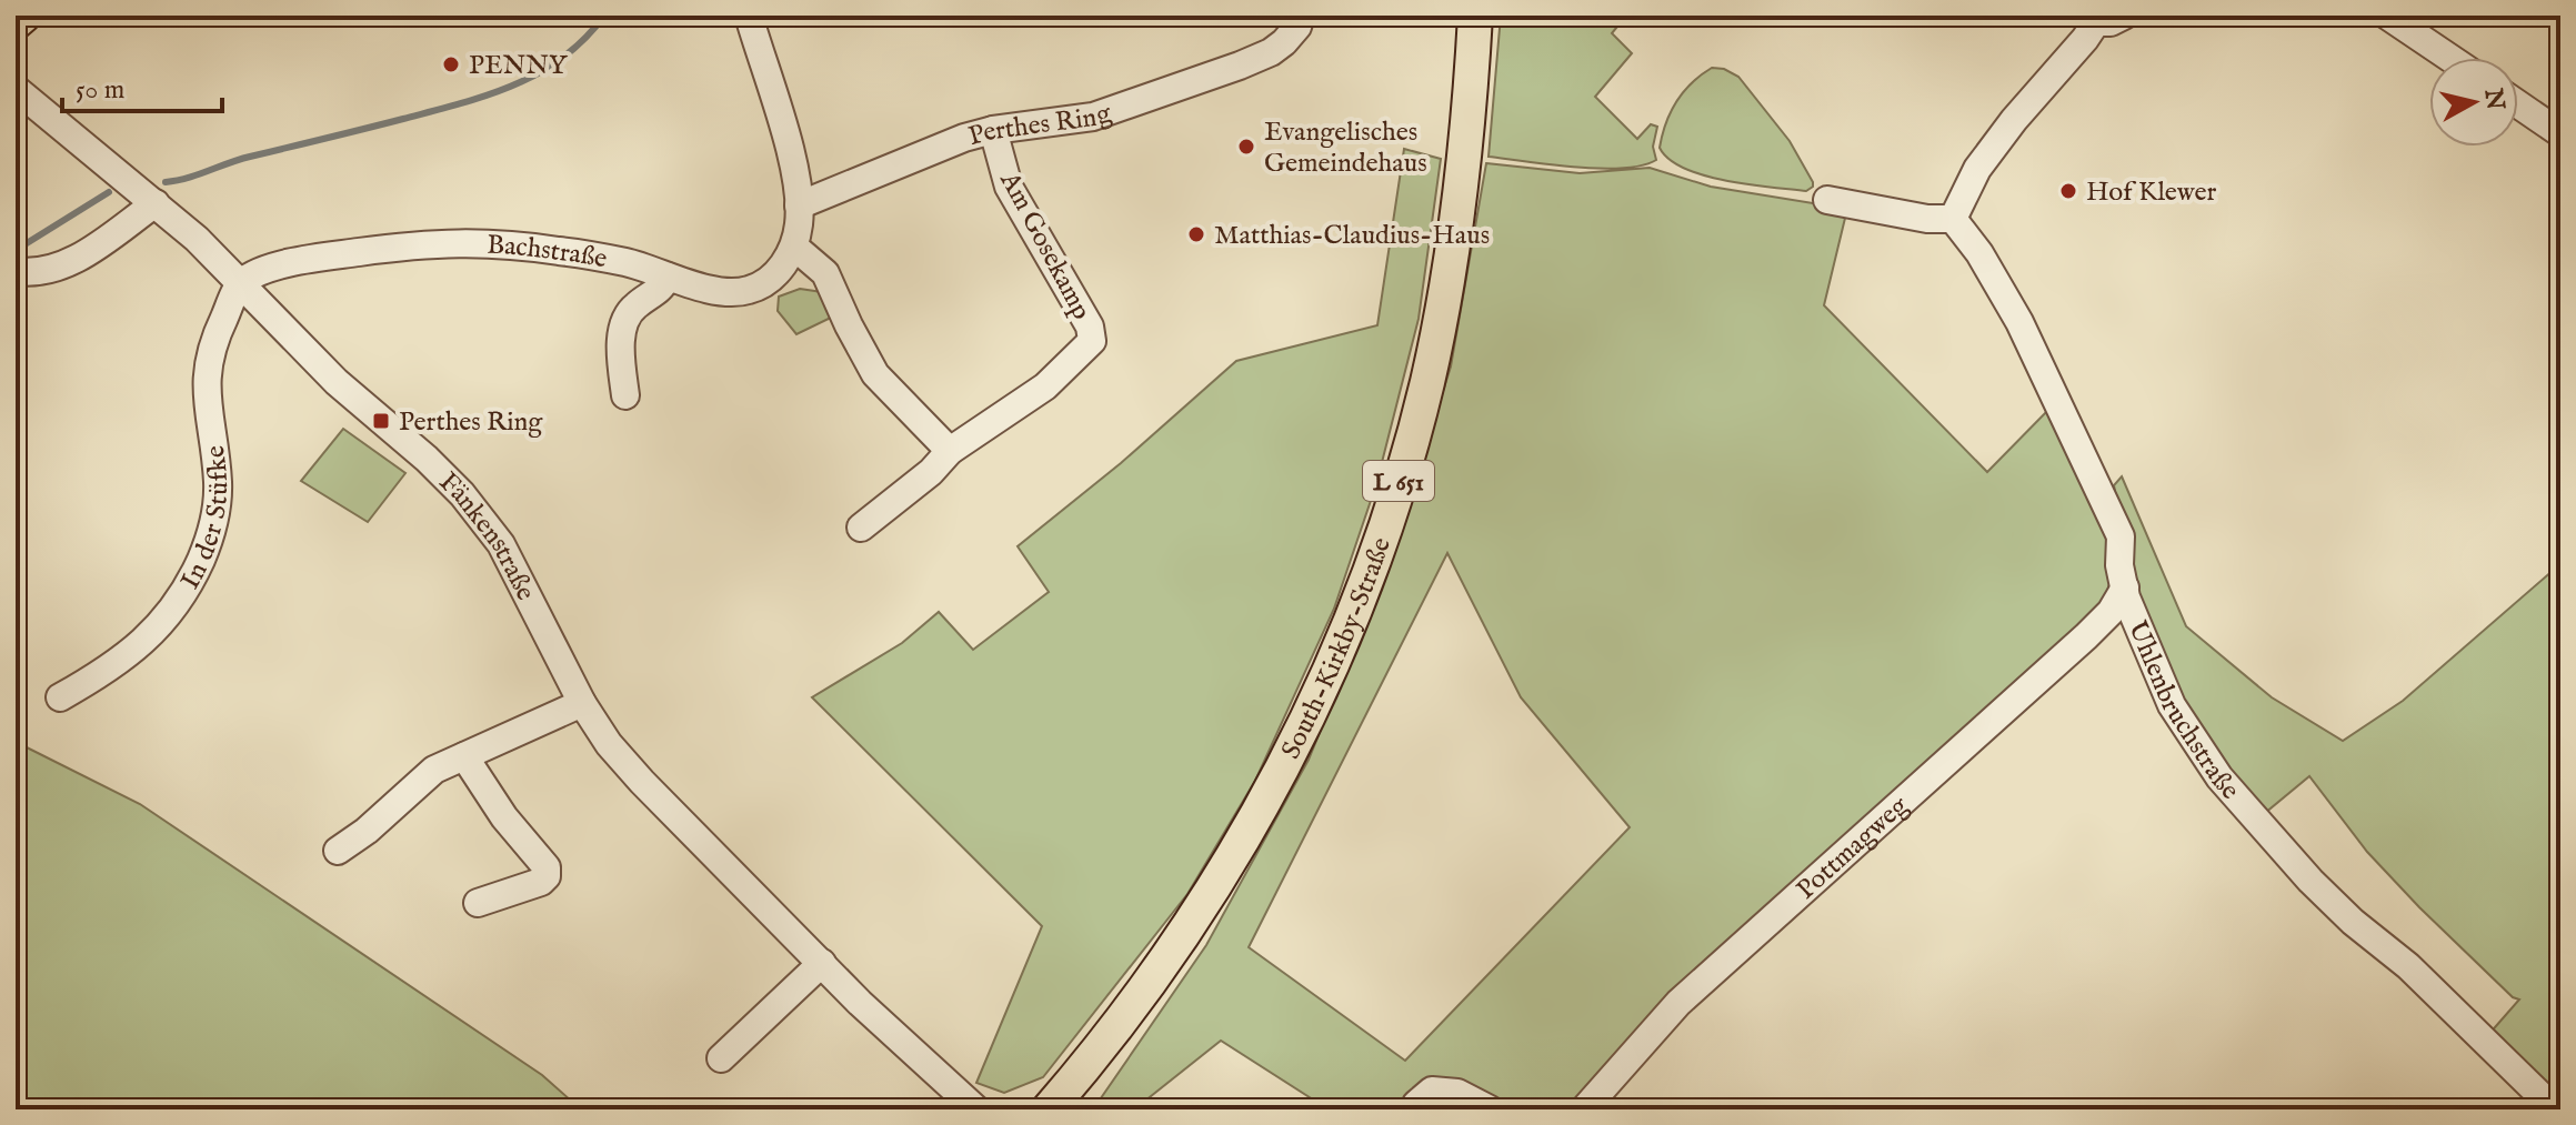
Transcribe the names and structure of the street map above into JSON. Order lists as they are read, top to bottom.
{
  "streets": {
    "main road": ["L 651", "South-Kirkby-Straße"],
    "street": [
      "Perthes Ring",
      "Am Gosekamp",
      "Bachstraße",
      "In der Stüfke",
      "Fänkenstraße",
      "Uhlenbruchstraße",
      "Pottmagweg"
    ]
  },
  "crossings": [
    ["Perthes Ring", "Am Gosekamp"],
    ["Bachstraße", "In der Stüfke"],
    ["Bachstraße", "Fänkenstraße"],
    ["In der Stüfke", "Fänkenstraße"],
    ["Uhlenbruchstraße", "Pottmagweg"]
  ],
  "places": {
    "other": [
      "PENNY",
      "Evangelisches Gemeindehaus",
      "Hof Klewer",
      "Matthias-Claudius-Haus"
    ],
    "transit": ["Perthes Ring"]
  },
  "scale_bar": "50 m",
  "north": "right"
}
